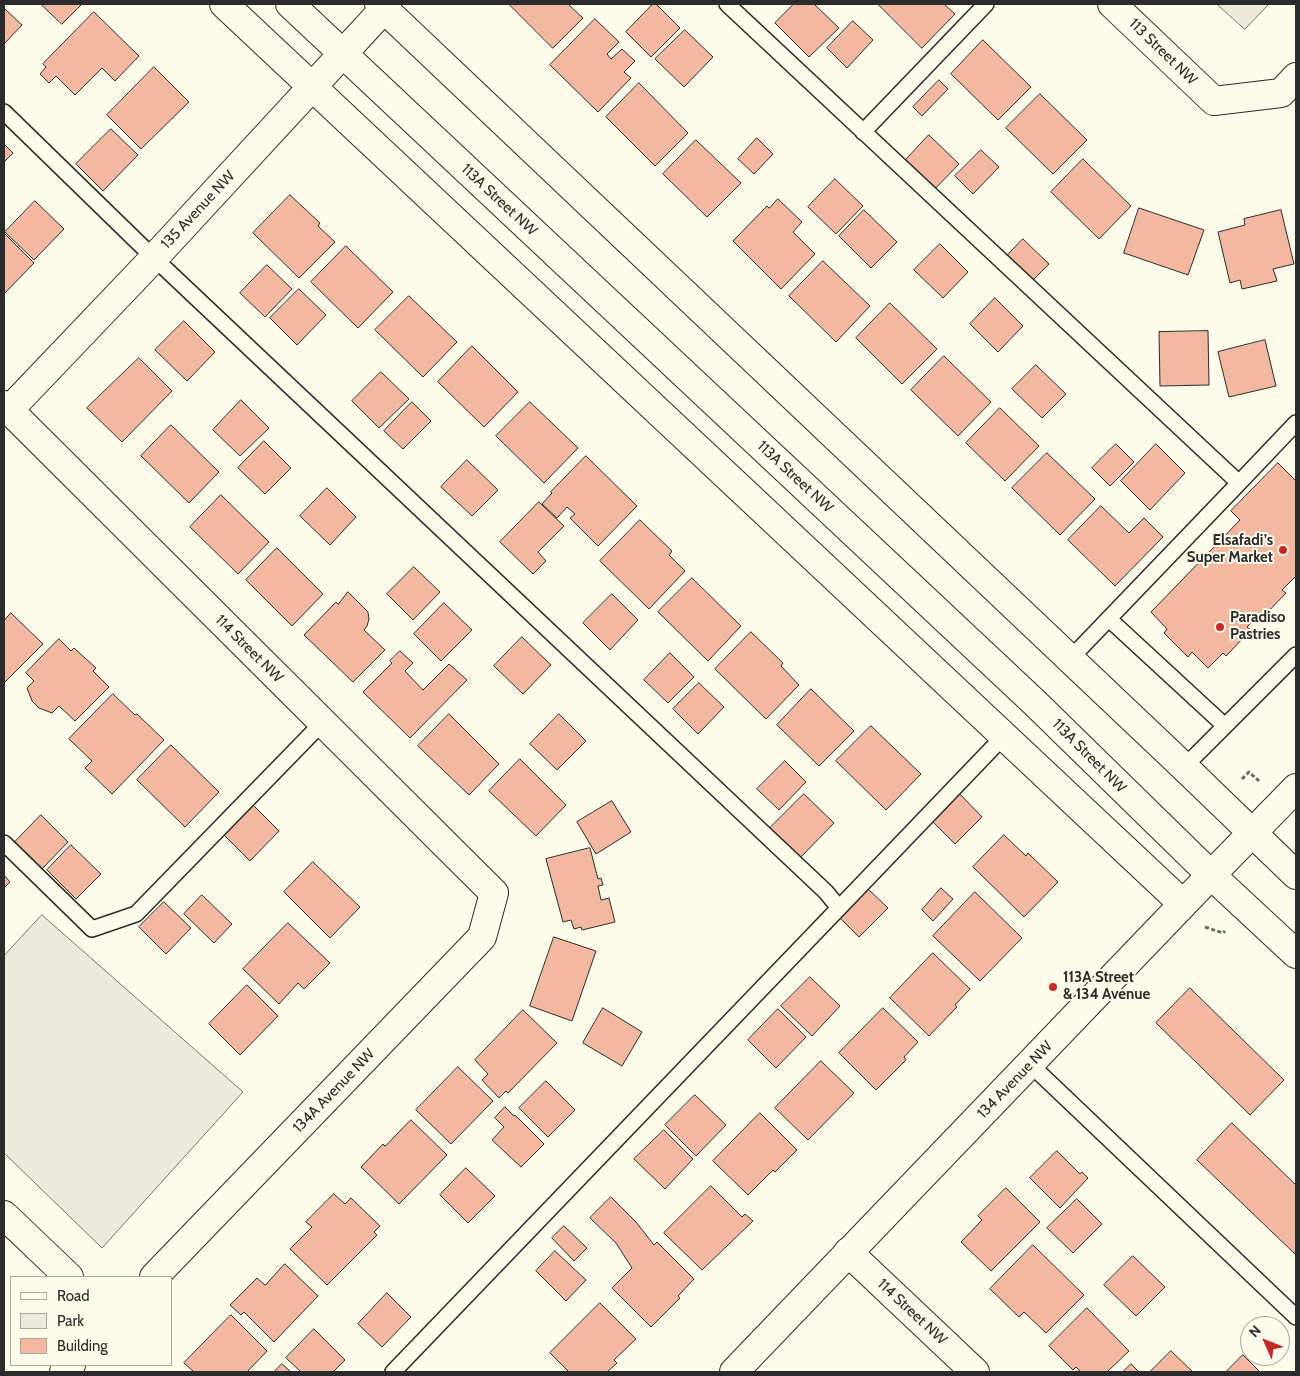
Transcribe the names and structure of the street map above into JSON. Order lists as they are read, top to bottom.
{
  "streets": {
    "street": [
      "113 Street NW",
      "113A Street NW",
      "135 Avenue NW",
      "114 Street NW",
      "134 Avenue NW",
      "134A Avenue NW"
    ]
  },
  "crossings": [
    ["113A Street NW", "135 Avenue NW"],
    ["113A Street NW", "134 Avenue NW"],
    ["135 Avenue NW", "114 Street NW"],
    ["114 Street NW", "134 Avenue NW"],
    ["114 Street NW", "134A Avenue NW"]
  ],
  "places": ["Elsafadi’s Super Market", "Paradiso Pastries", "113A Street & 134 Avenue"],
  "legend": ["Road", "Park", "Building"],
  "north": "top left"
}
